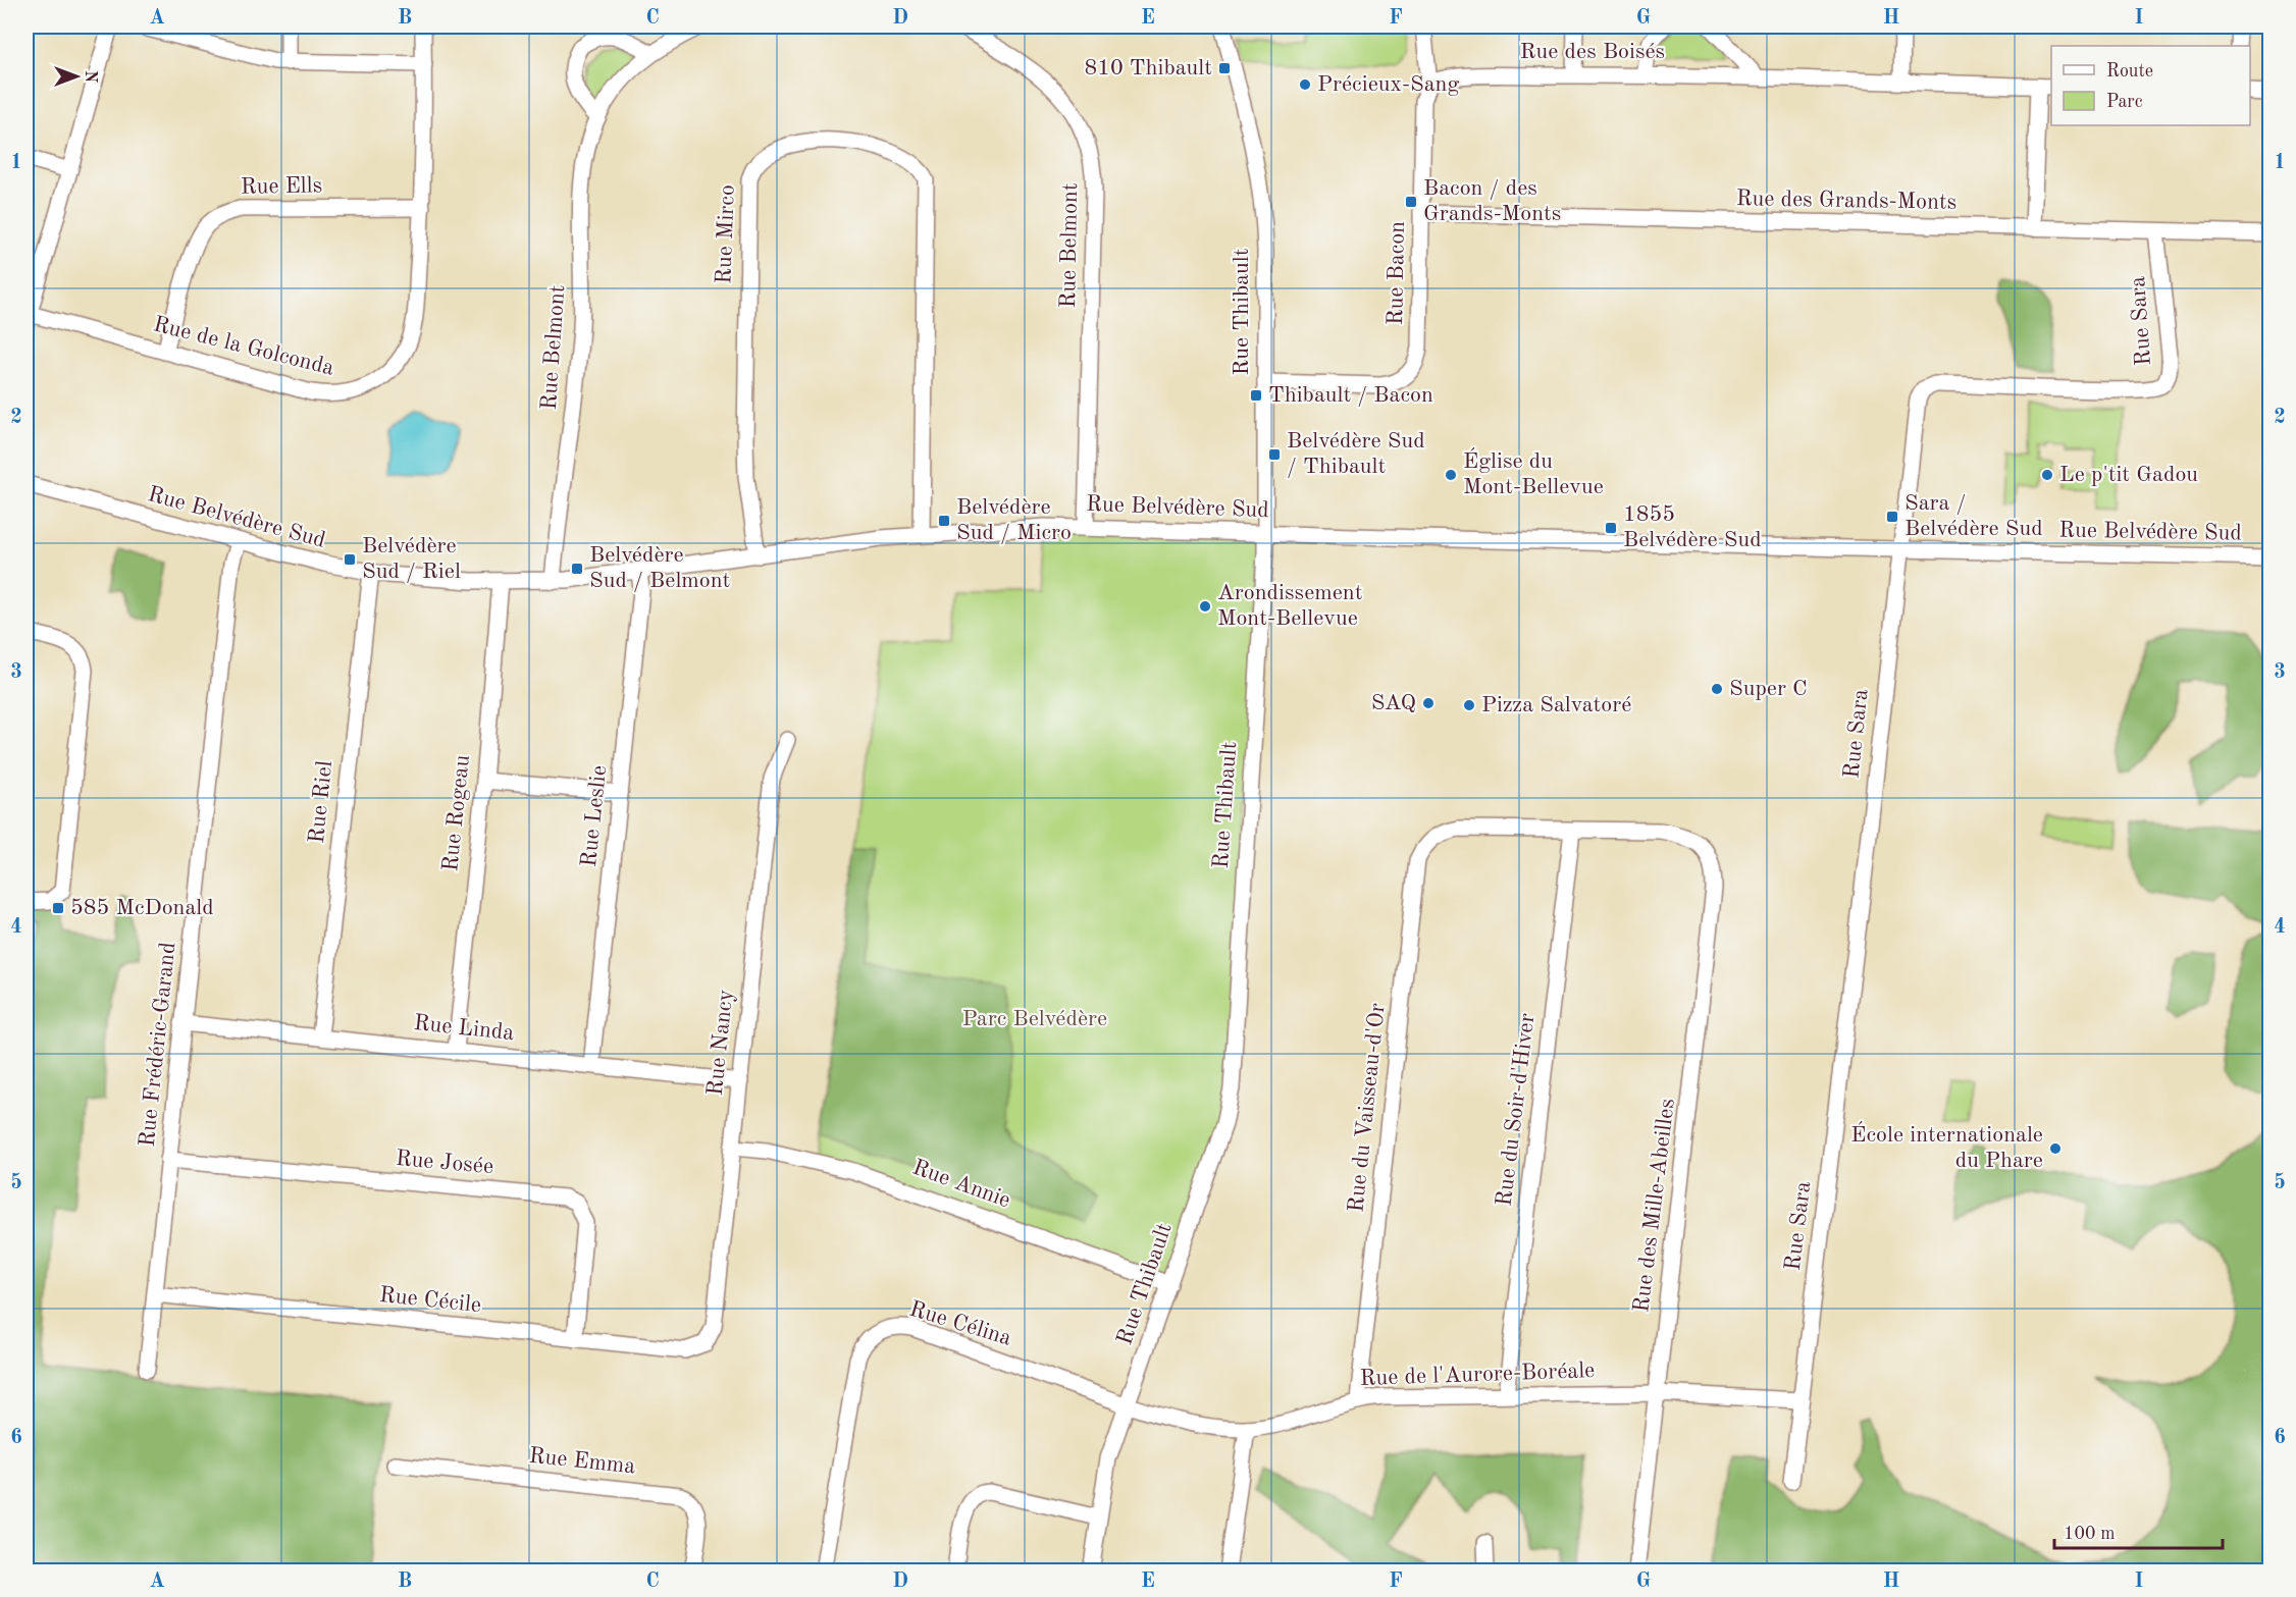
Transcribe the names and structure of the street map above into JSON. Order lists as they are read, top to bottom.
{
  "streets": {
    "street": [
      "Rue des Boisés",
      "Rue Ells",
      "Rue des Grands-Monts",
      "Rue Mirco",
      "Rue Belmont",
      "Rue Bacon",
      "Rue Thibault",
      "Rue Sara",
      "Rue de la Golconda",
      "Rue Belvédère Sud",
      "Rue Riel",
      "Rue Rogeau",
      "Rue Leslie",
      "Rue Linda",
      "Rue Nancy",
      "Rue Frédéric-Garand",
      "Rue du Vaisseau-d'Or",
      "Rue du Soir-d'Hiver",
      "Rue Josée",
      "Rue Annie",
      "Rue des Mille-Abeilles",
      "Rue Cécile",
      "Rue Célina",
      "Rue de l'Aurore-Boréale",
      "Rue Emma"
    ]
  },
  "crossings": [
    ["Rue des Boisés", "Rue Bacon"],
    ["Rue Ells", "Rue de la Golconda"],
    ["Rue des Grands-Monts", "Rue Bacon"],
    ["Rue des Grands-Monts", "Rue Sara"],
    ["Rue Mirco", "Rue Belvédère Sud"],
    ["Rue Belmont", "Rue Belvédère Sud"],
    ["Rue Bacon", "Rue Thibault"],
    ["Rue Thibault", "Rue Belvédère Sud"],
    ["Rue Thibault", "Rue Annie"],
    ["Rue Thibault", "Rue Célina"],
    ["Rue Thibault", "Rue de l'Aurore-Boréale"],
    ["Rue Sara", "Rue Belvédère Sud"],
    ["Rue Sara", "Rue de l'Aurore-Boréale"],
    ["Rue Belvédère Sud", "Rue Riel"],
    ["Rue Belvédère Sud", "Rue Rogeau"],
    ["Rue Belvédère Sud", "Rue Leslie"],
    ["Rue Belvédère Sud", "Rue Frédéric-Garand"],
    ["Rue Riel", "Rue Linda"],
    ["Rue Rogeau", "Rue Linda"],
    ["Rue Leslie", "Rue Linda"],
    ["Rue Linda", "Rue Nancy"],
    ["Rue Linda", "Rue Frédéric-Garand"],
    ["Rue Nancy", "Rue Annie"],
    ["Rue Nancy", "Rue Cécile"],
    ["Rue Frédéric-Garand", "Rue Josée"],
    ["Rue Frédéric-Garand", "Rue Cécile"],
    ["Rue du Vaisseau-d'Or", "Rue du Soir-d'Hiver"],
    ["Rue du Vaisseau-d'Or", "Rue des Mille-Abeilles"],
    ["Rue du Vaisseau-d'Or", "Rue de l'Aurore-Boréale"],
    ["Rue du Soir-d'Hiver", "Rue des Mille-Abeilles"],
    ["Rue du Soir-d'Hiver", "Rue de l'Aurore-Boréale"],
    ["Rue Josée", "Rue Cécile"],
    ["Rue des Mille-Abeilles", "Rue de l'Aurore-Boréale"],
    ["Rue Célina", "Rue de l'Aurore-Boréale"]
  ],
  "parks": ["Parc Belvédère"],
  "places": {
    "transit": [
      "810 Thibault",
      "Bacon / des Grands-Monts",
      "Thibault / Bacon",
      "Belvédère Sud / Thibault",
      "Sara / Belvédère Sud",
      "Belvédère Sud / Micro",
      "1855 Belvédère Sud",
      "Belvédère Sud / Riel",
      "Belvédère Sud / Belmont",
      "585 McDonald"
    ],
    "other": [
      "Précieux-Sang",
      "Église du Mont-Bellevue",
      "Le p'tit Gadou",
      "Arondissement Mont-Bellevue",
      "Super C",
      "SAQ",
      "Pizza Salvatoré",
      "École internationale du Phare"
    ]
  },
  "legend": ["Route", "Parc"],
  "scale_bar": "100 m",
  "north": "right",
  "grid": {
    "columns": [
      "A",
      "B",
      "C",
      "D",
      "E",
      "F",
      "G",
      "H",
      "I"
    ],
    "rows": [
      "1",
      "2",
      "3",
      "4",
      "5",
      "6"
    ]
  }
}
